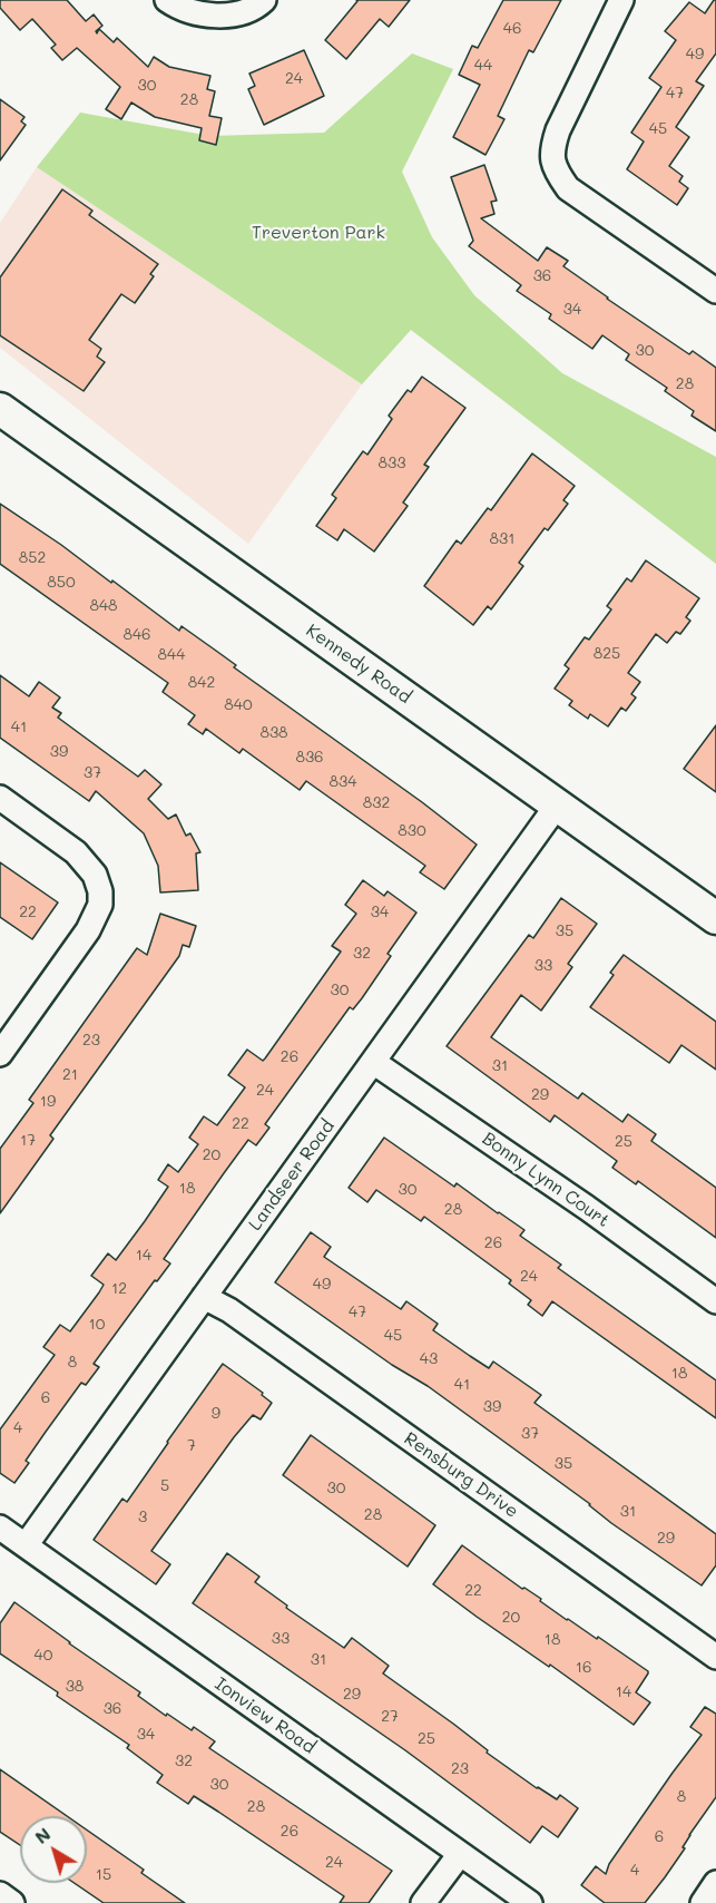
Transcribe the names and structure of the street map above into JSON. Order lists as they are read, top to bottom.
{
  "streets": {
    "main road": ["Kennedy Road"],
    "street": [
      "Landseer Road",
      "Bonny Lynn Court",
      "Rensburg Drive",
      "Ionview Road"
    ]
  },
  "crossings": [
    ["Kennedy Road", "Landseer Road"],
    ["Landseer Road", "Bonny Lynn Court"],
    ["Landseer Road", "Rensburg Drive"],
    ["Landseer Road", "Ionview Road"]
  ],
  "parks": ["Treverton Park"],
  "house_numbers": [
    "46",
    "49",
    "44",
    "24",
    "30",
    "47",
    "28",
    "45",
    "36",
    "34",
    "30",
    "28",
    "833",
    "831",
    "852",
    "850",
    "848",
    "846",
    "825",
    "844",
    "842",
    "840",
    "41",
    "838",
    "39",
    "836",
    "37",
    "834",
    "832",
    "830",
    "22",
    "34",
    "35",
    "32",
    "33",
    "30",
    "23",
    "26",
    "31",
    "21",
    "24",
    "29",
    "19",
    "22",
    "17",
    "25",
    "20",
    "18",
    "30",
    "28",
    "26",
    "14",
    "24",
    "49",
    "12",
    "47",
    "10",
    "45",
    "43",
    "8",
    "18",
    "41",
    "6",
    "39",
    "9",
    "4",
    "37",
    "7",
    "35",
    "5",
    "30",
    "31",
    "28",
    "3",
    "29",
    "22",
    "20",
    "33",
    "18",
    "40",
    "31",
    "16",
    "38",
    "14",
    "29",
    "36",
    "27",
    "34",
    "25",
    "32",
    "23",
    "30",
    "8",
    "28",
    "26",
    "6",
    "24",
    "4",
    "15"
  ],
  "north": "top left"
}
